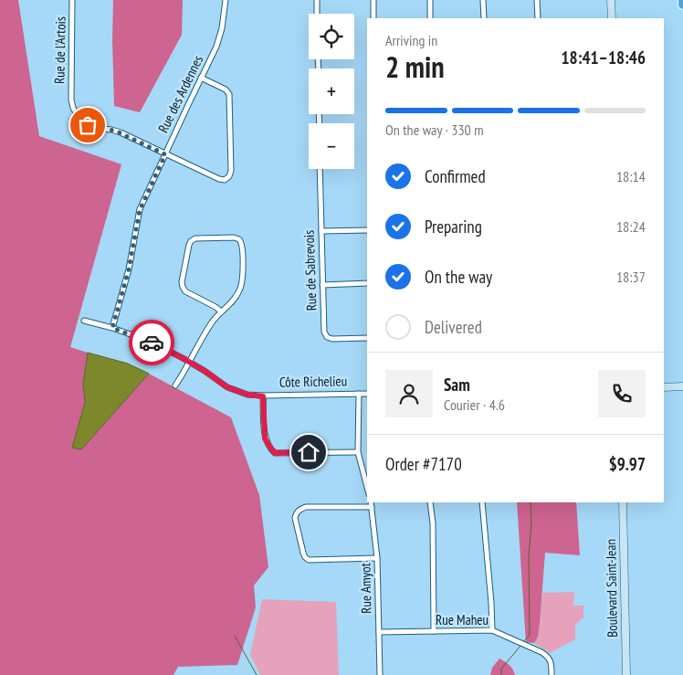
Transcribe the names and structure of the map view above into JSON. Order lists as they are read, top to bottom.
{
  "streets": {
    "street": [
      "Rue de l'Artois",
      "Rue des Ardennes",
      "Rue de Sabrevois",
      "Côte Richelieu",
      "Rue Amyot",
      "Boulevard Saint-Jean",
      "Rue Maheu"
    ]
  },
  "crossings": [
    ["Rue de l'Artois", "Rue des Ardennes"],
    ["Rue des Ardennes", "Côte Richelieu"],
    ["Rue Amyot", "Rue Maheu"]
  ],
  "page": {
    "map_buttons": ["+", "−"],
    "heading": ["2 min", "Arriving in", "18:41–18:46"],
    "panel": [
      "Sam",
      "Courier · 4.6",
      "Order #7170",
      "$9.97"
    ],
    "bar": "On the way · 330 m",
    "list": [
      ["Confirmed", "18:14"],
      ["Preparing", "18:24"],
      ["On the way", "18:37"],
      "Delivered"
    ]
  }
}
